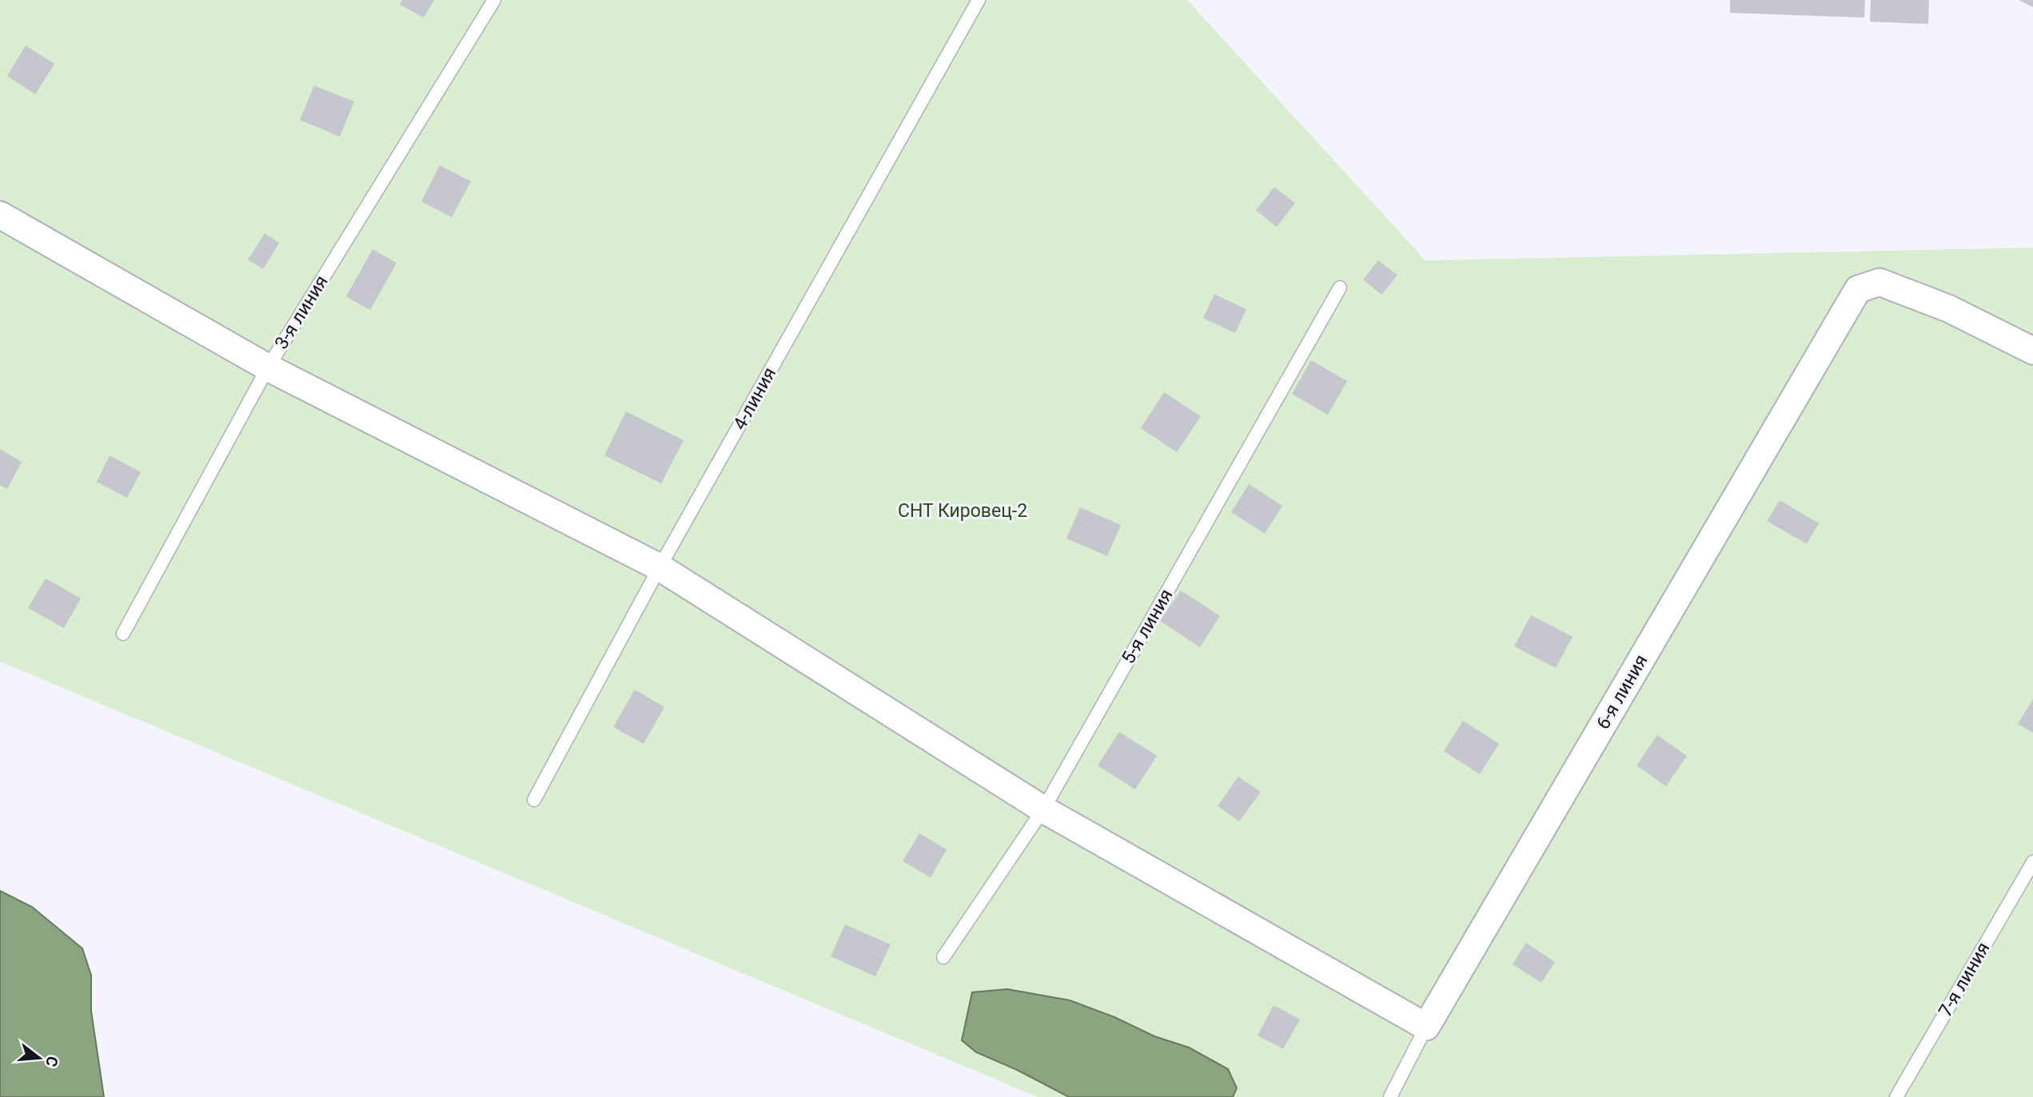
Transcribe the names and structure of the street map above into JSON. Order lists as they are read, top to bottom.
{
  "streets": {
    "street": ["6-я линия"],
    "lane": [
      "3-я линия",
      "4-линия",
      "5-я линия",
      "7-я линия"
    ]
  },
  "parks": ["СНТ Кировец-2"],
  "north": "right"
}
